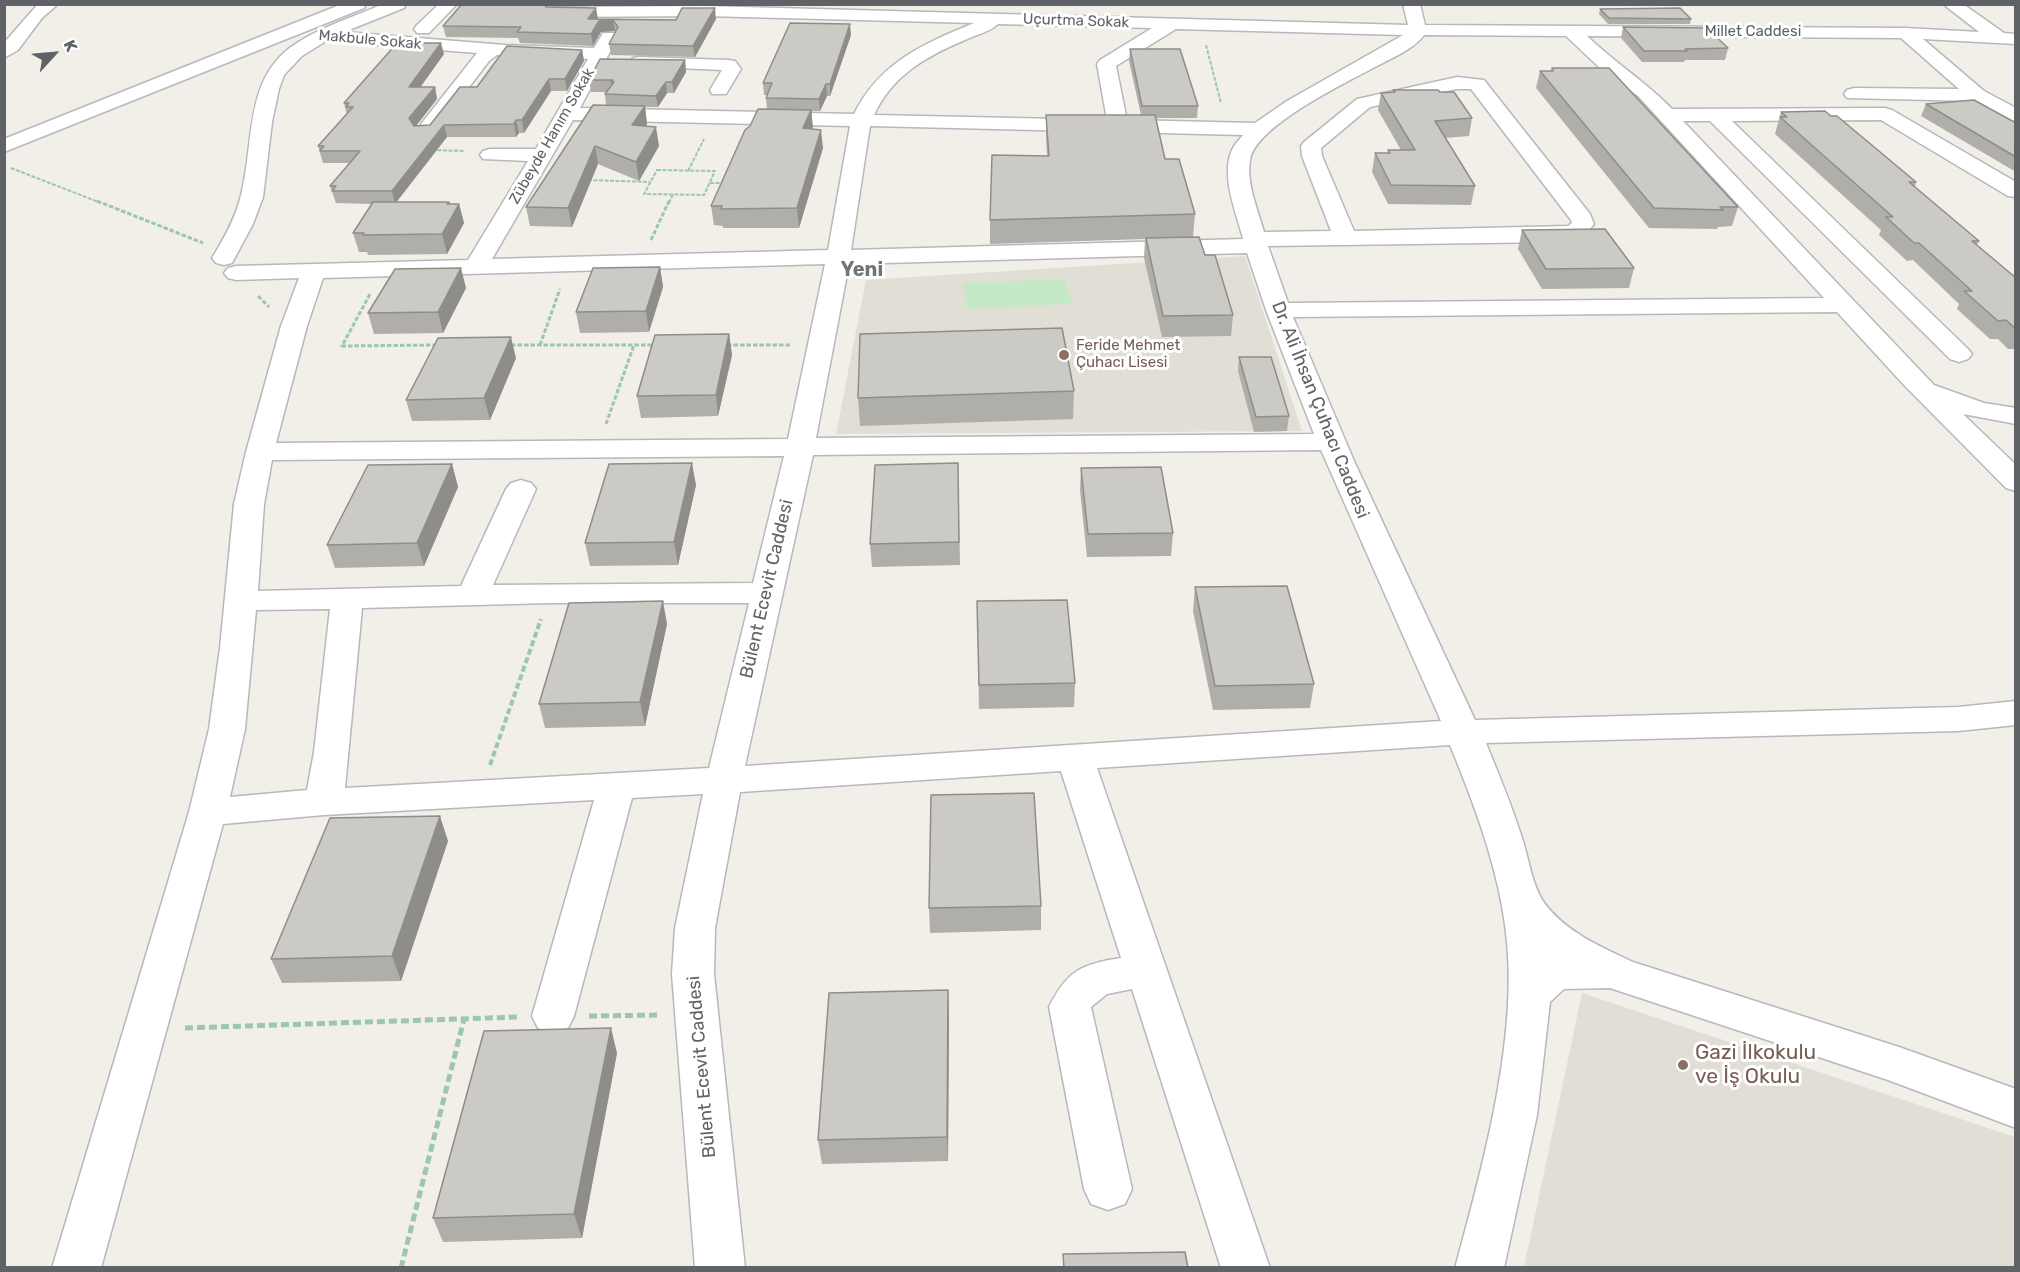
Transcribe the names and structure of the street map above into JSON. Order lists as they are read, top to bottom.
{
  "streets": {
    "street": [
      "Uçurtma Sokak",
      "Millet Caddesi",
      "Makbule Sokak",
      "Zübeyde Hanım Sokak",
      "Dr. Ali İhsan Çuhacı Caddesi",
      "Bülent Ecevit Caddesi"
    ]
  },
  "crossings": [
    ["Uçurtma Sokak", "Millet Caddesi"],
    ["Uçurtma Sokak", "Zübeyde Hanım Sokak"],
    ["Uçurtma Sokak", "Dr. Ali İhsan Çuhacı Caddesi"],
    ["Uçurtma Sokak", "Bülent Ecevit Caddesi"],
    ["Millet Caddesi", "Dr. Ali İhsan Çuhacı Caddesi"],
    ["Makbule Sokak", "Zübeyde Hanım Sokak"]
  ],
  "districts": ["Yeni"],
  "places": ["Feride Mehmet Çuhacı Lisesi", "Gazi İlkokulu ve İş Okulu"],
  "north": "top right"
}
